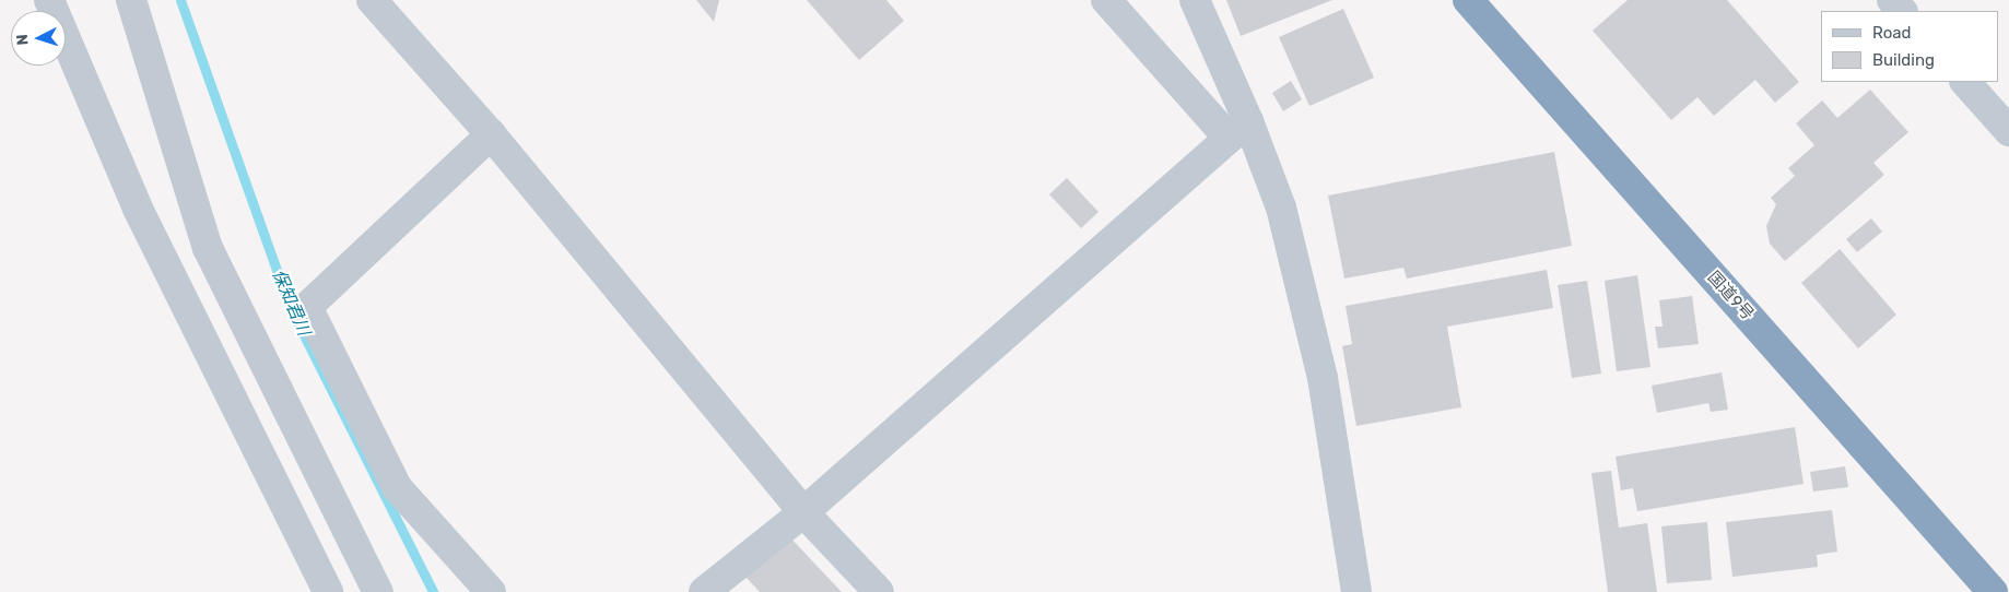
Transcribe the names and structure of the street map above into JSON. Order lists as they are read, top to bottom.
{
  "streets": {
    "highway": ["国道9号"]
  },
  "water": ["保知君川"],
  "legend": ["Road", "Building"],
  "north": "left"
}
